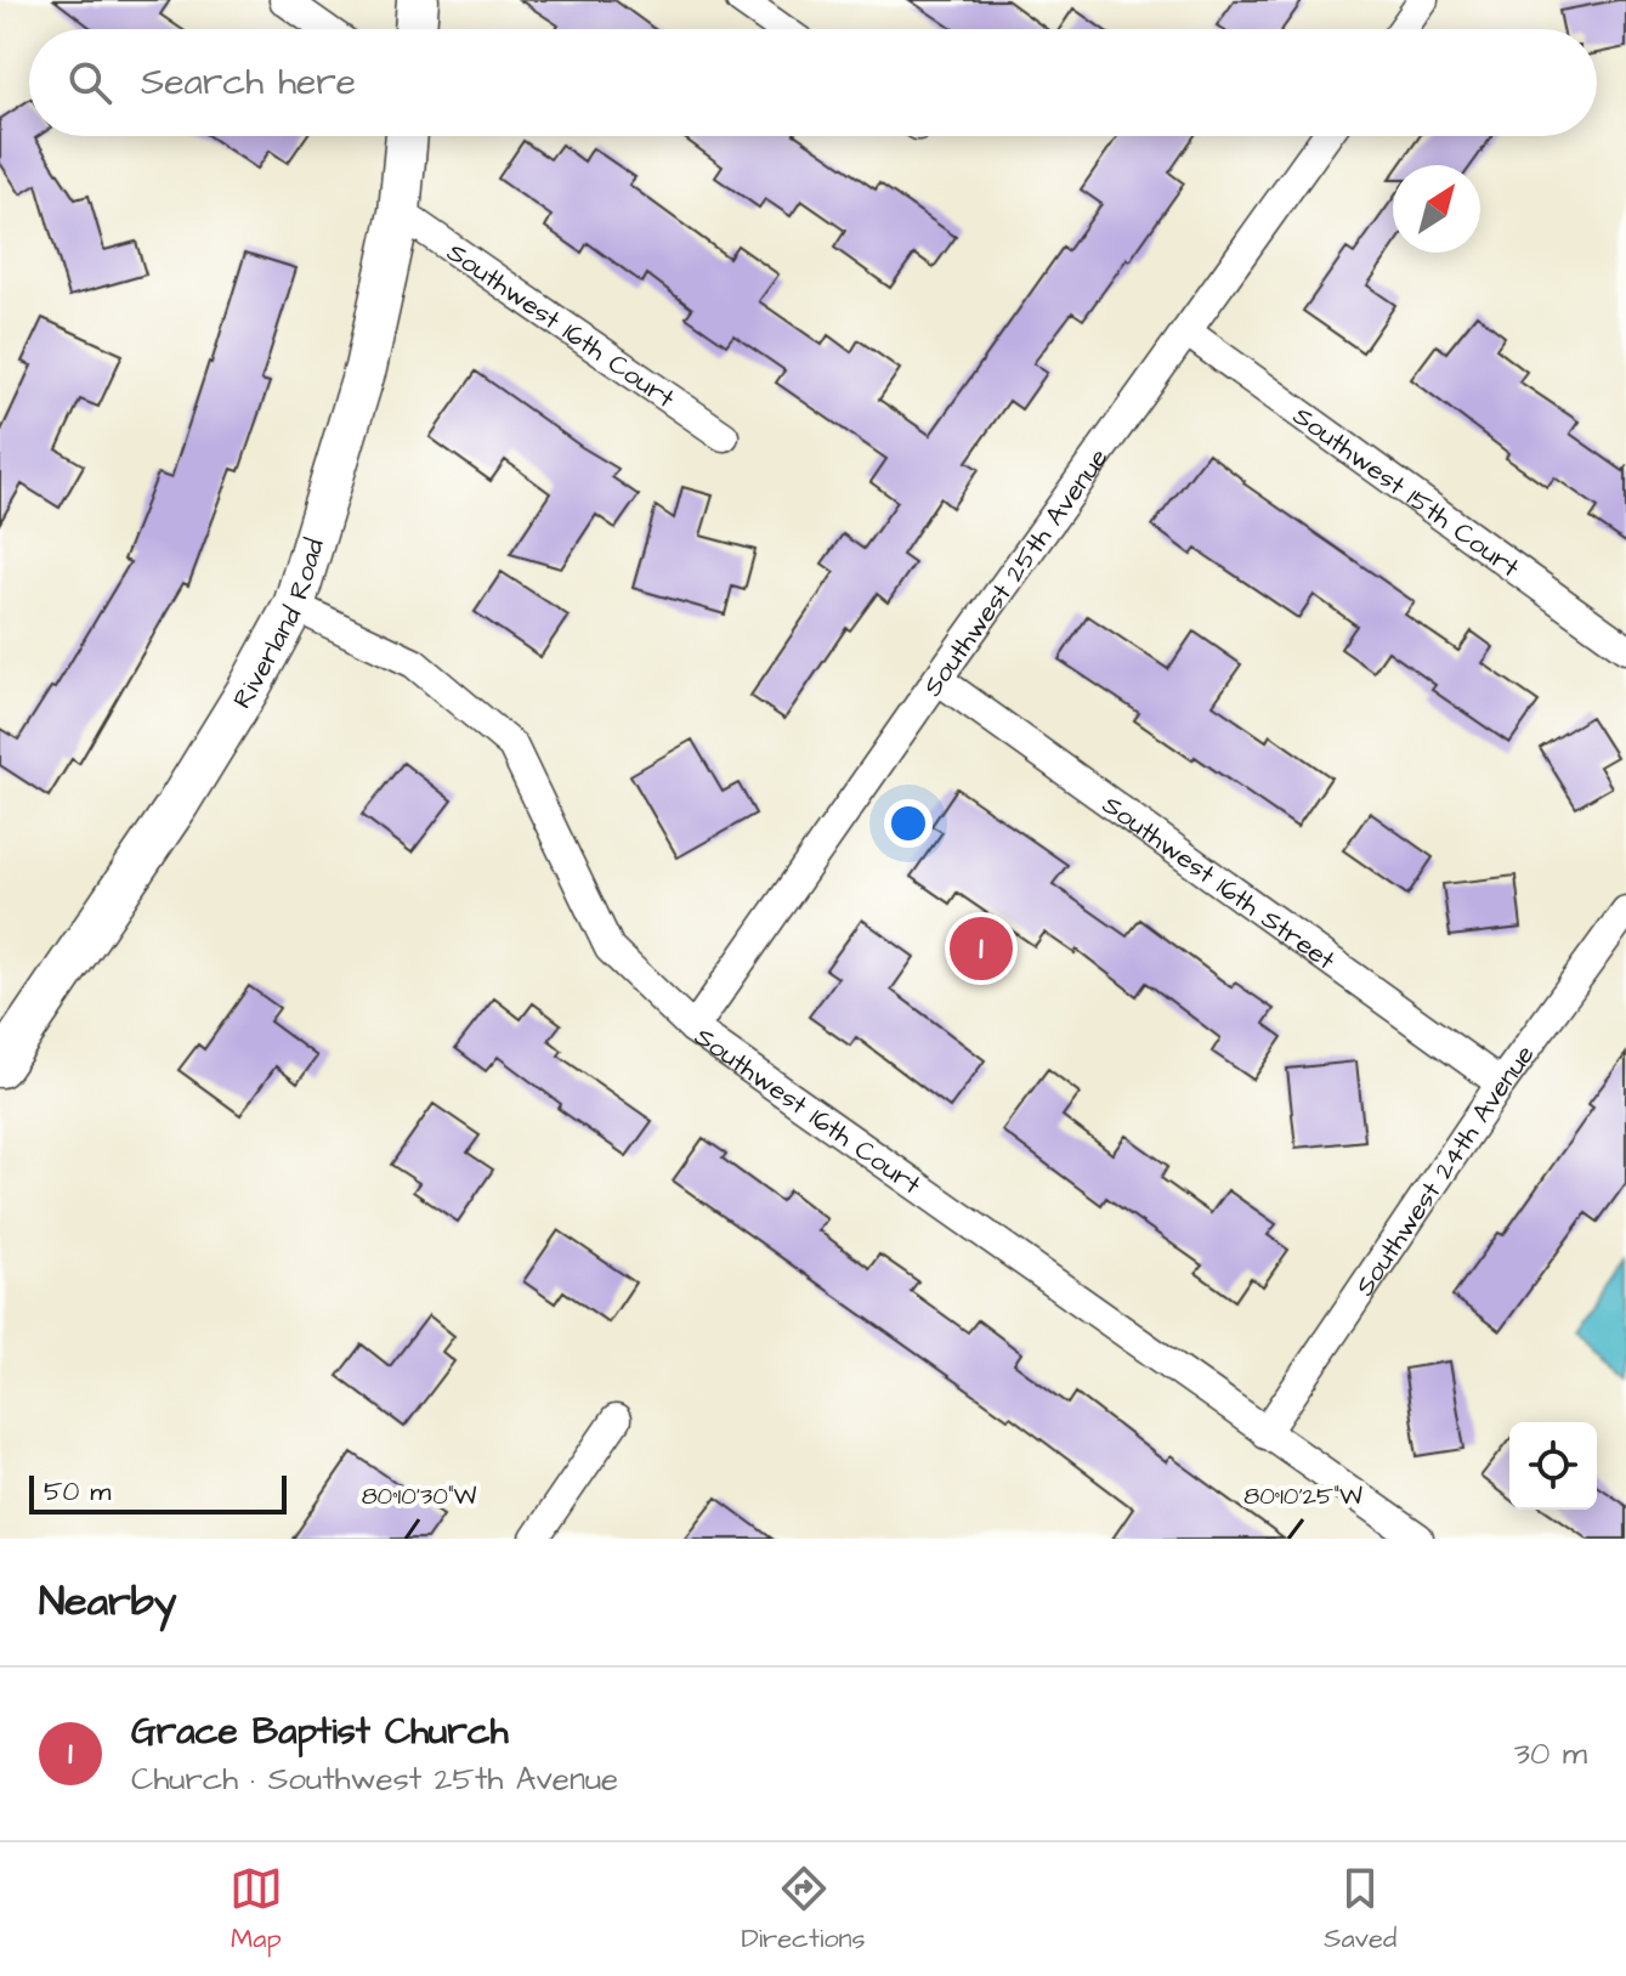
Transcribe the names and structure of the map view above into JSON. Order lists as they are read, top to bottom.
{
  "streets": {
    "street": [
      "Southwest 16th Court",
      "Southwest 15th Court",
      "Southwest 25th Avenue",
      "Riverland Road",
      "Southwest 16th Street",
      "Southwest 24th Avenue"
    ]
  },
  "crossings": [
    ["Southwest 16th Court", "Southwest 25th Avenue"],
    ["Southwest 16th Court", "Riverland Road"],
    ["Southwest 16th Court", "Southwest 24th Avenue"],
    ["Southwest 15th Court", "Southwest 25th Avenue"],
    ["Southwest 25th Avenue", "Southwest 16th Street"],
    ["Southwest 16th Street", "Southwest 24th Avenue"]
  ],
  "scale_bar": "50 m",
  "north": "top right",
  "page": {
    "search": "Search here",
    "pins": "1",
    "scale": "50 m",
    "heading": "Nearby",
    "list": [
      {
        "mark": "1",
        "name": "Grace Baptist Church",
        "note": "Church · Southwest 25th Avenue",
        "value": "30 m"
      }
    ],
    "nav": ["Map", "Directions", "Saved"]
  },
  "coordinates": ["80°10'30\"W", "80°10'25\"W"]
}
